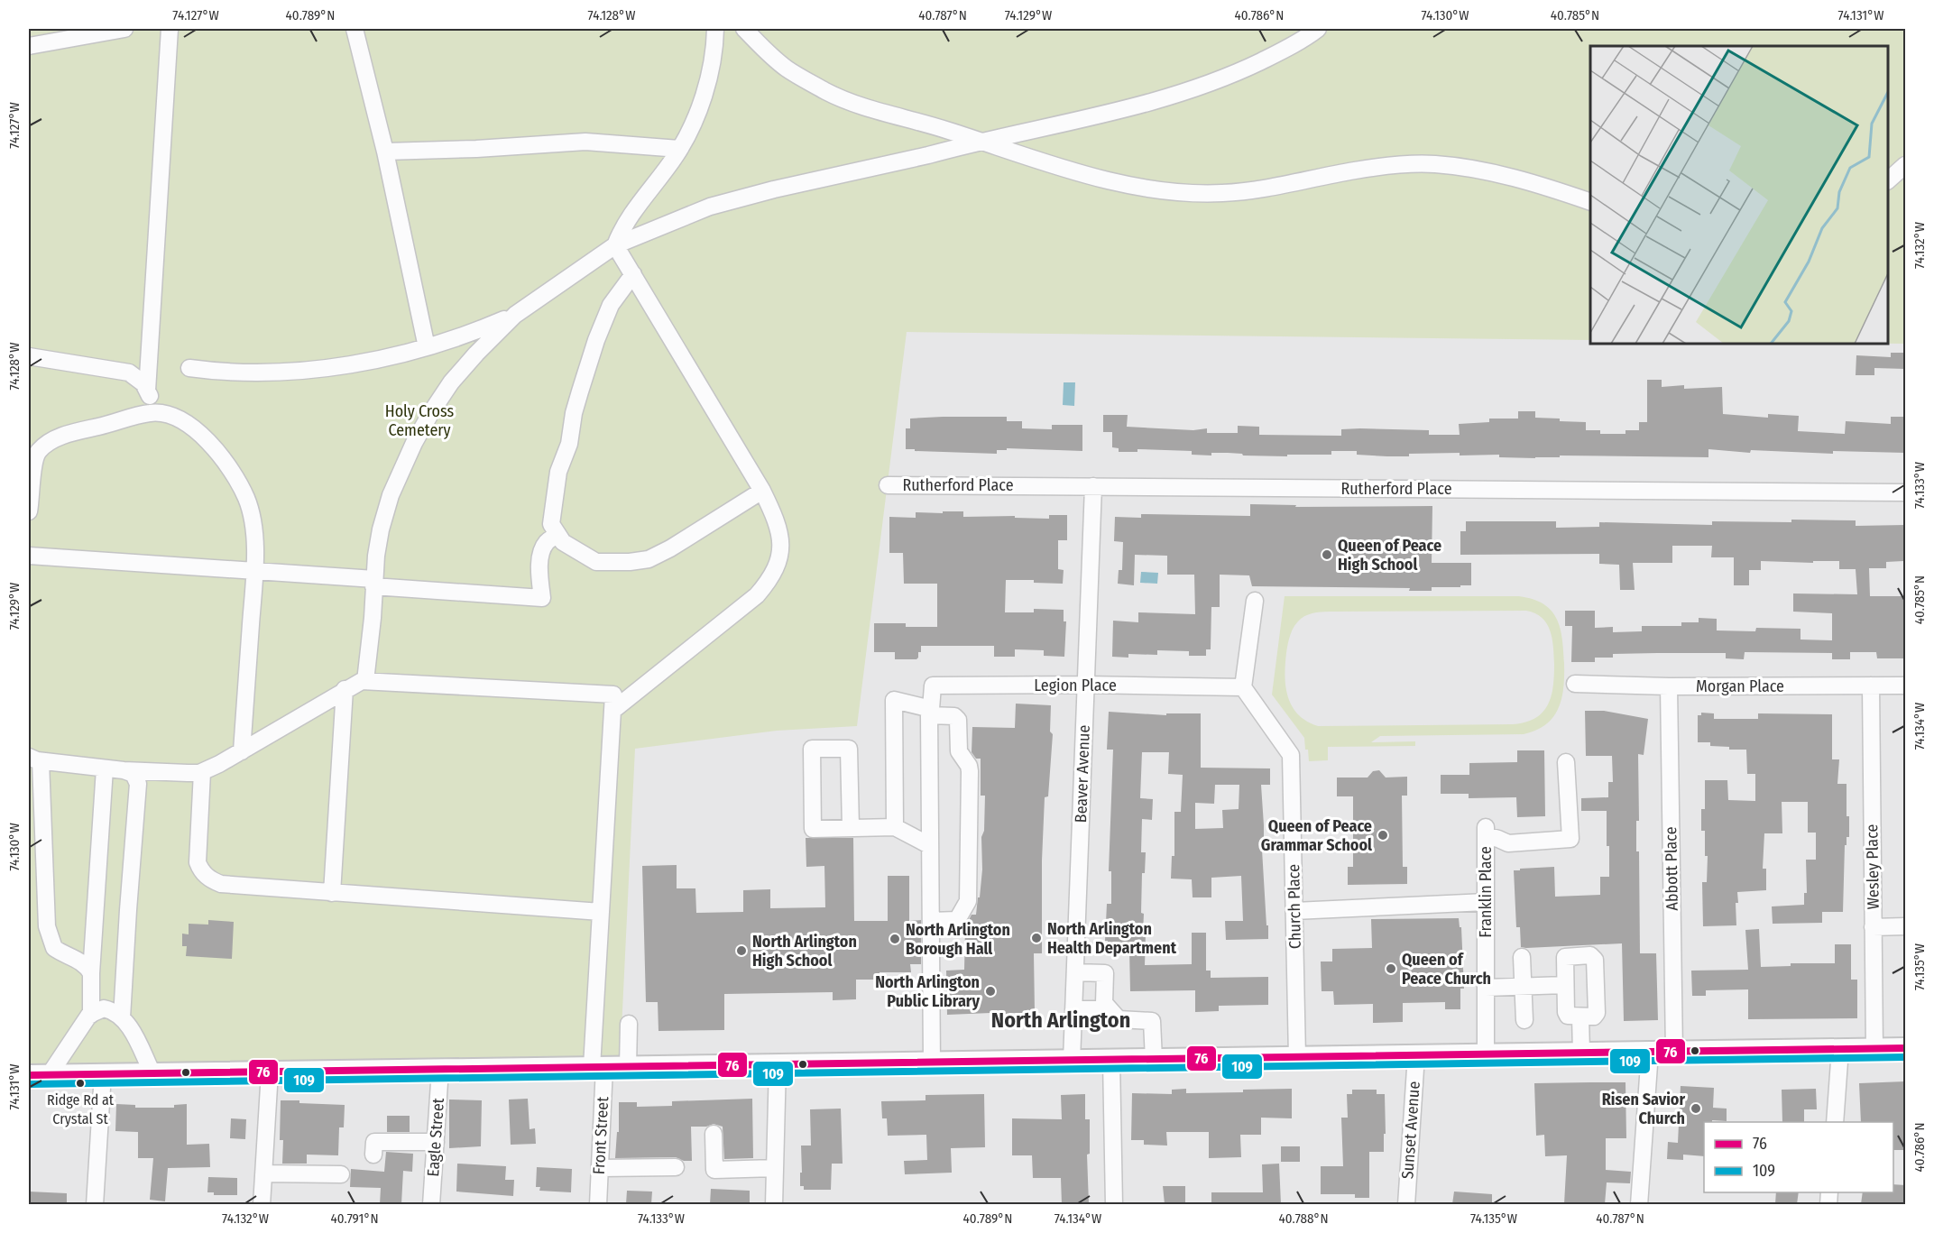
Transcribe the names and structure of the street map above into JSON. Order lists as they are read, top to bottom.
{
  "streets": {
    "street": [
      "Rutherford Place",
      "Legion Place",
      "Morgan Place",
      "Beaver Avenue",
      "Wesley Place",
      "Abbott Place",
      "Franklin Place",
      "Church Place",
      "Sunset Avenue",
      "Front Street",
      "Eagle Street"
    ]
  },
  "crossings": [
    ["Rutherford Place", "Beaver Avenue"],
    ["Legion Place", "Beaver Avenue"],
    ["Legion Place", "Church Place"],
    ["Morgan Place", "Wesley Place"],
    ["Morgan Place", "Abbott Place"]
  ],
  "districts": ["North Arlington"],
  "parks": ["Holy Cross Cemetery"],
  "places": [
    "Queen of Peace High School",
    "Queen of Peace Grammar School",
    "North Arlington Health Department",
    "North Arlington Borough Hall",
    "North Arlington High School",
    "Queen of Peace Church",
    "North Arlington Public Library",
    "Ridge Rd at Crystal St",
    "Risen Savior Church"
  ],
  "lines": ["transit line 76", "transit line 109"],
  "legend": ["76", "109"],
  "coordinates": [
    "74.127°W",
    "40.789°N",
    "74.128°W",
    "40.787°N",
    "74.129°W",
    "40.786°N",
    "74.130°W",
    "40.785°N",
    "74.131°W",
    "74.132°W",
    "74.133°W",
    "74.134°W",
    "74.135°W",
    "40.791°N",
    "40.788°N"
  ]
}
